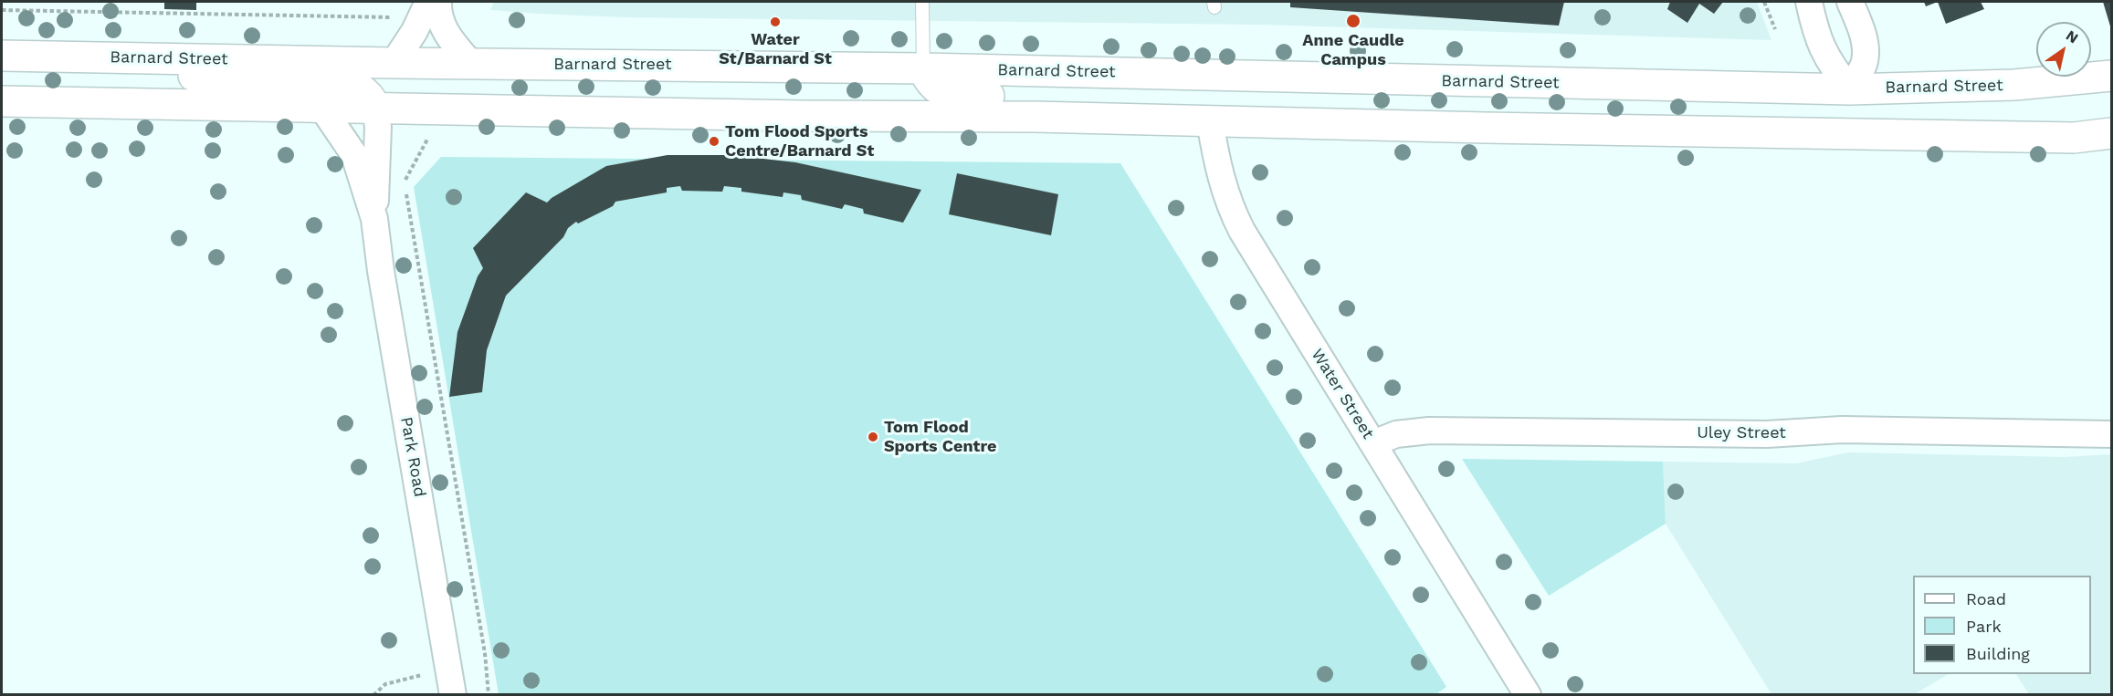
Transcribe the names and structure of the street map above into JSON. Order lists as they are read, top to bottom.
{
  "streets": {
    "main road": ["Barnard Street", "Water Street"],
    "street": ["Uley Street", "Park Road"]
  },
  "crossings": [
    ["Barnard Street", "Water Street"],
    ["Water Street", "Uley Street"]
  ],
  "places": [
    "Anne Caudle Campus",
    "Water St/Barnard St",
    "Tom Flood Sports Centre/Barnard St",
    "Tom Flood Sports Centre"
  ],
  "legend": ["Road", "Park", "Building"],
  "north": "top right"
}
